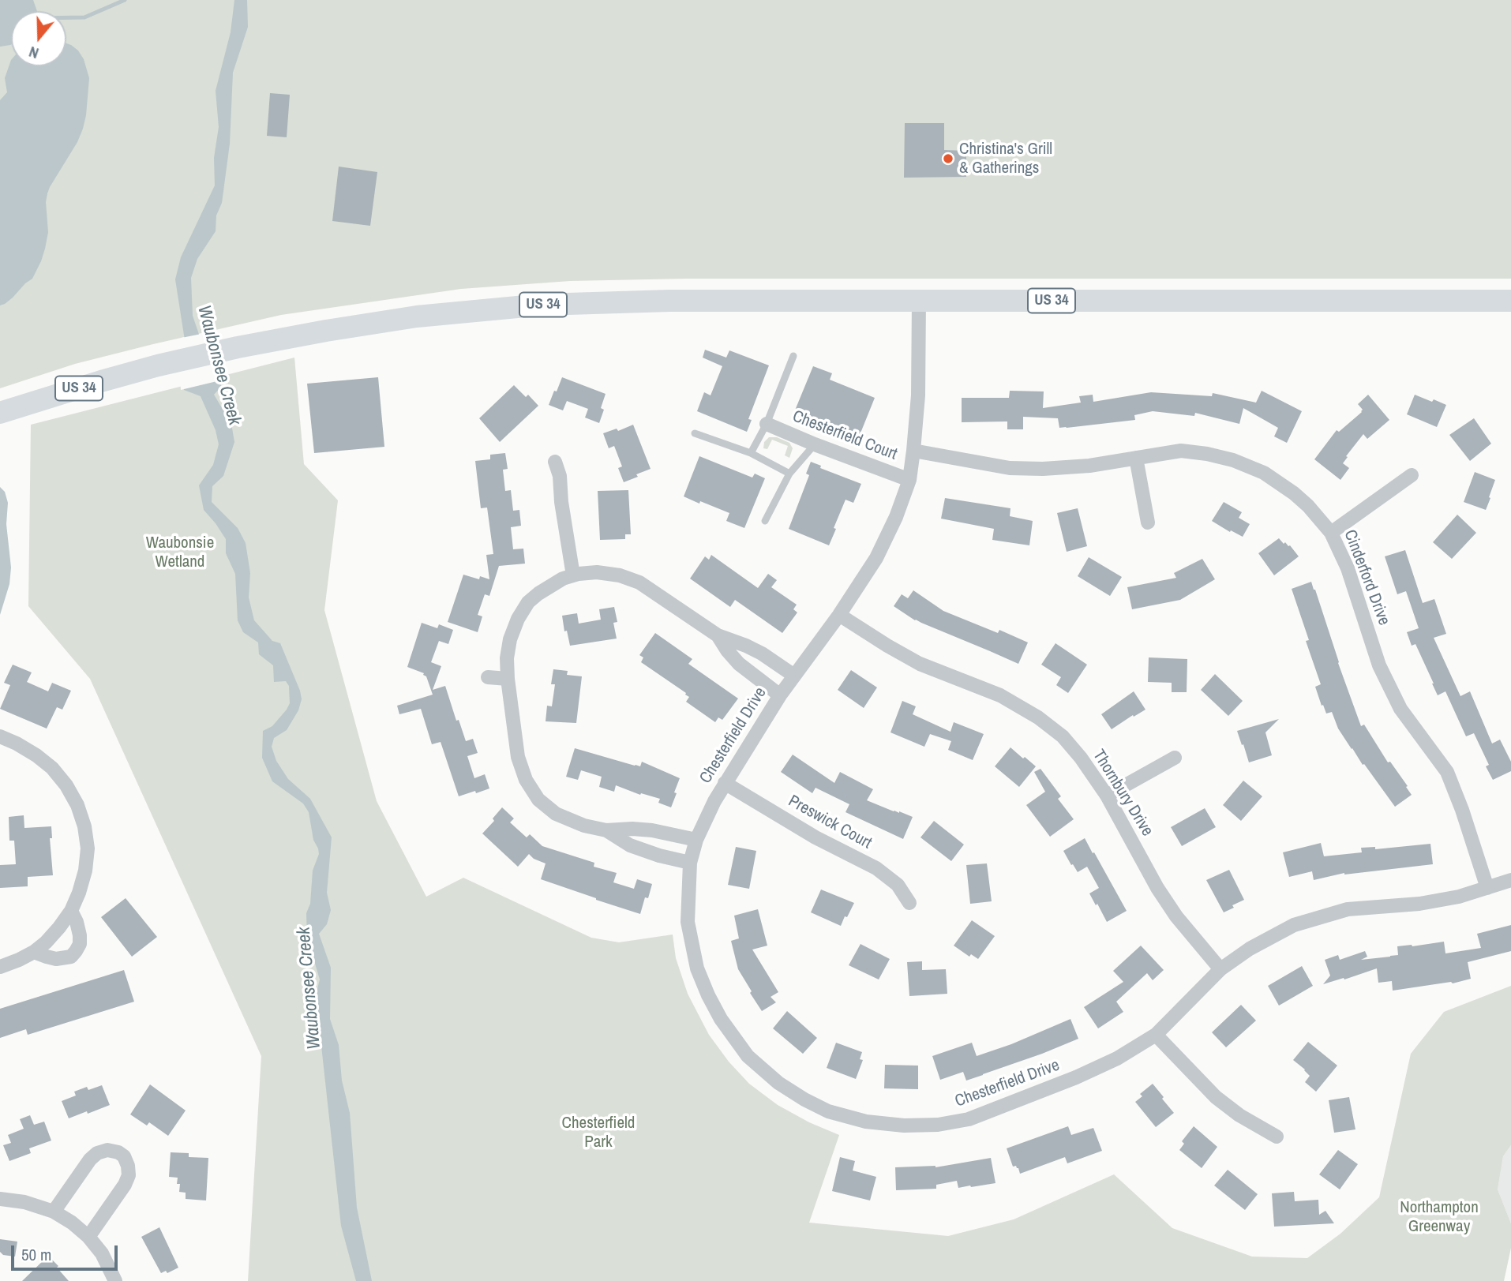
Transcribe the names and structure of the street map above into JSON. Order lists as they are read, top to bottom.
{
  "streets": {
    "main road": ["US 34"],
    "street": [
      "Chesterfield Court",
      "Cinderford Drive",
      "Chesterfield Drive",
      "Thornbury Drive",
      "Preswick Court"
    ]
  },
  "crossings": [
    ["US 34", "Chesterfield Drive"],
    ["Chesterfield Court", "Chesterfield Drive"],
    ["Cinderford Drive", "Chesterfield Drive"],
    ["Chesterfield Drive", "Thornbury Drive"],
    ["Chesterfield Drive", "Preswick Court"]
  ],
  "water": ["Waubonsee Creek"],
  "parks": ["Waubonsie Wetland", "Chesterfield Park", "Northampton Greenway"],
  "places": ["Christina's Grill & Gatherings"],
  "scale_bar": "50 m",
  "north": "bottom"
}
